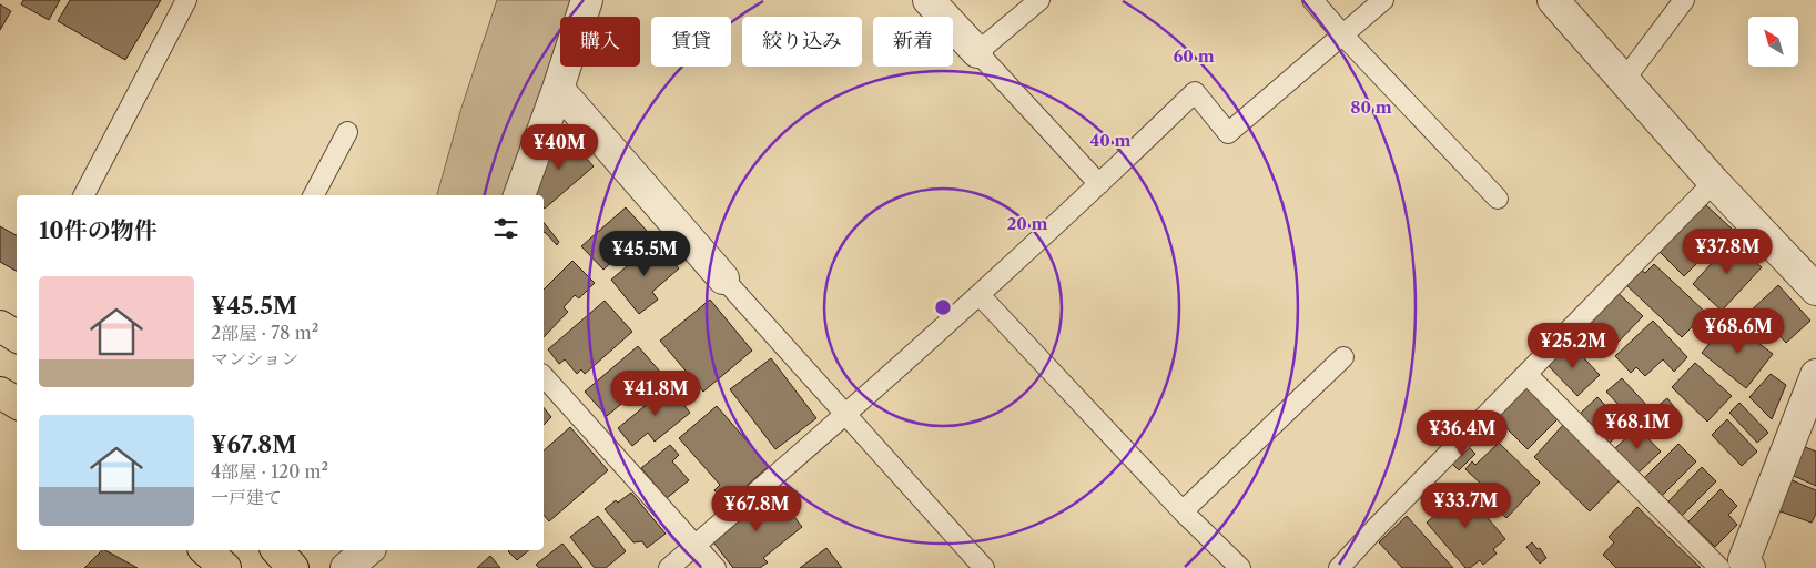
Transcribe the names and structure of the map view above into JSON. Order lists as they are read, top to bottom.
{
  "north": "top left",
  "page": {
    "chip": [
      "購入",
      "賃貸",
      "絞り込み",
      "新着"
    ],
    "price": [
      "¥40M",
      "¥37.8M",
      "¥45.5M",
      "¥68.6M",
      "¥25.2M",
      "¥41.8M",
      "¥68.1M",
      "¥36.4M",
      "¥33.7M",
      "¥67.8M"
    ],
    "heading": "10件の物件",
    "list": [
      {
        "name": "¥45.5M",
        "note": "2部屋 · 78 m² · マンション"
      },
      {
        "name": "¥67.8M",
        "note": "4部屋 · 120 m² · 一戸建て"
      }
    ]
  },
  "rings": [
    "60 m",
    "80 m",
    "40 m",
    "20 m"
  ]
}
